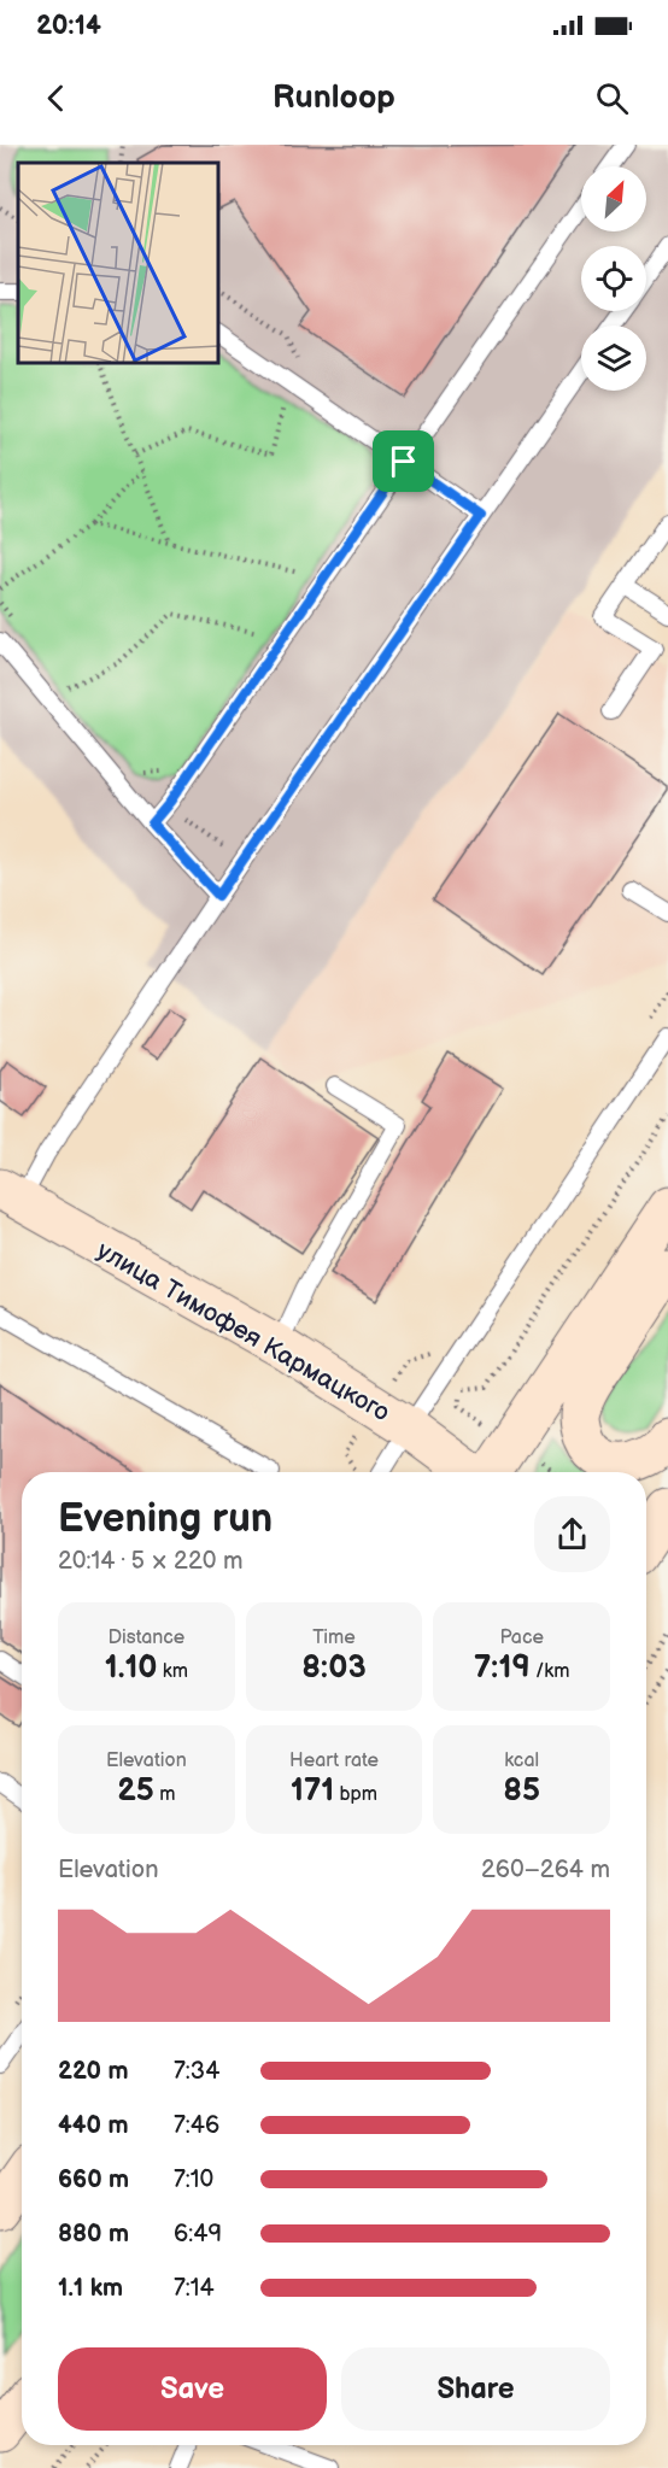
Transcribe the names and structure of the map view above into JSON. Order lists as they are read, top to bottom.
{
  "streets": {
    "main road": ["улица Тимофея Кармацкого"]
  },
  "north": "top right",
  "page": {
    "status": "20:14",
    "header": "Runloop",
    "heading": ["Evening run", "20:14 · 5 × 220 m"],
    "stats": [
      ["Distance", "1.10 km"],
      ["Time", "8:03"],
      ["Pace", "7:19 /km"],
      ["Elevation", "25 m"],
      ["Heart rate", "171 bpm"],
      ["kcal", "85"]
    ],
    "chart": ["Elevation", "260–264 m"],
    "list": [
      {
        "name": "220 m",
        "note": "7:34"
      },
      {
        "name": "440 m",
        "note": "7:46"
      },
      {
        "name": "660 m",
        "note": "7:10"
      },
      {
        "name": "880 m",
        "note": "6:49"
      },
      {
        "name": "1.1 km",
        "note": "7:14"
      }
    ],
    "buttons": ["Save", "Share"]
  }
}
